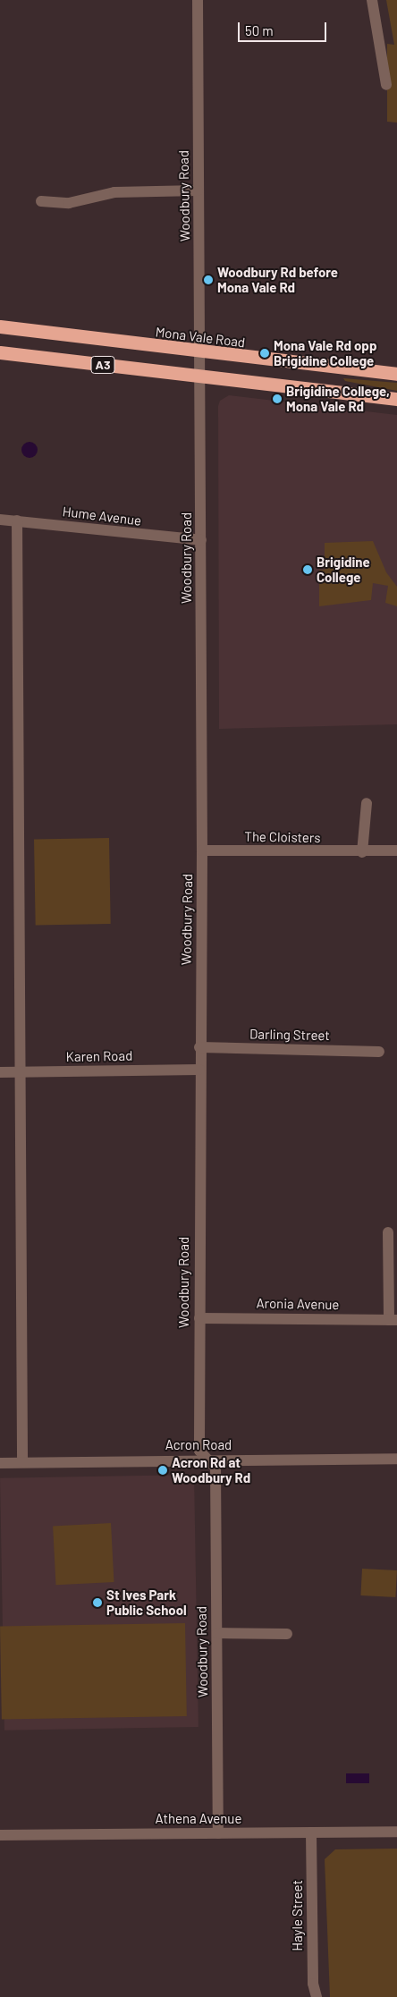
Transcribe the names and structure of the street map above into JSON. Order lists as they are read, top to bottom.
{
  "streets": {
    "highway": ["Mona Vale Road", "A3"],
    "street": [
      "Woodbury Road",
      "Hume Avenue",
      "The Cloisters",
      "Darling Street",
      "Karen Road",
      "Aronia Avenue",
      "Acron Road",
      "Athena Avenue",
      "Hayle Street"
    ]
  },
  "crossings": [
    ["Woodbury Road", "Mona Vale Road"],
    ["Woodbury Road", "A3"],
    ["Woodbury Road", "Hume Avenue"],
    ["Woodbury Road", "The Cloisters"],
    ["Woodbury Road", "Darling Street"],
    ["Woodbury Road", "Karen Road"],
    ["Woodbury Road", "Aronia Avenue"],
    ["Woodbury Road", "Acron Road"],
    ["Woodbury Road", "Athena Avenue"],
    ["Athena Avenue", "Hayle Street"]
  ],
  "places": [
    "Woodbury Rd before Mona Vale Rd",
    "Mona Vale Rd opp Brigidine College",
    "Brigidine College, Mona Vale Rd",
    "Brigidine College",
    "Acron Rd at Woodbury Rd",
    "St Ives Park Public School"
  ],
  "scale_bar": "50 m"
}
